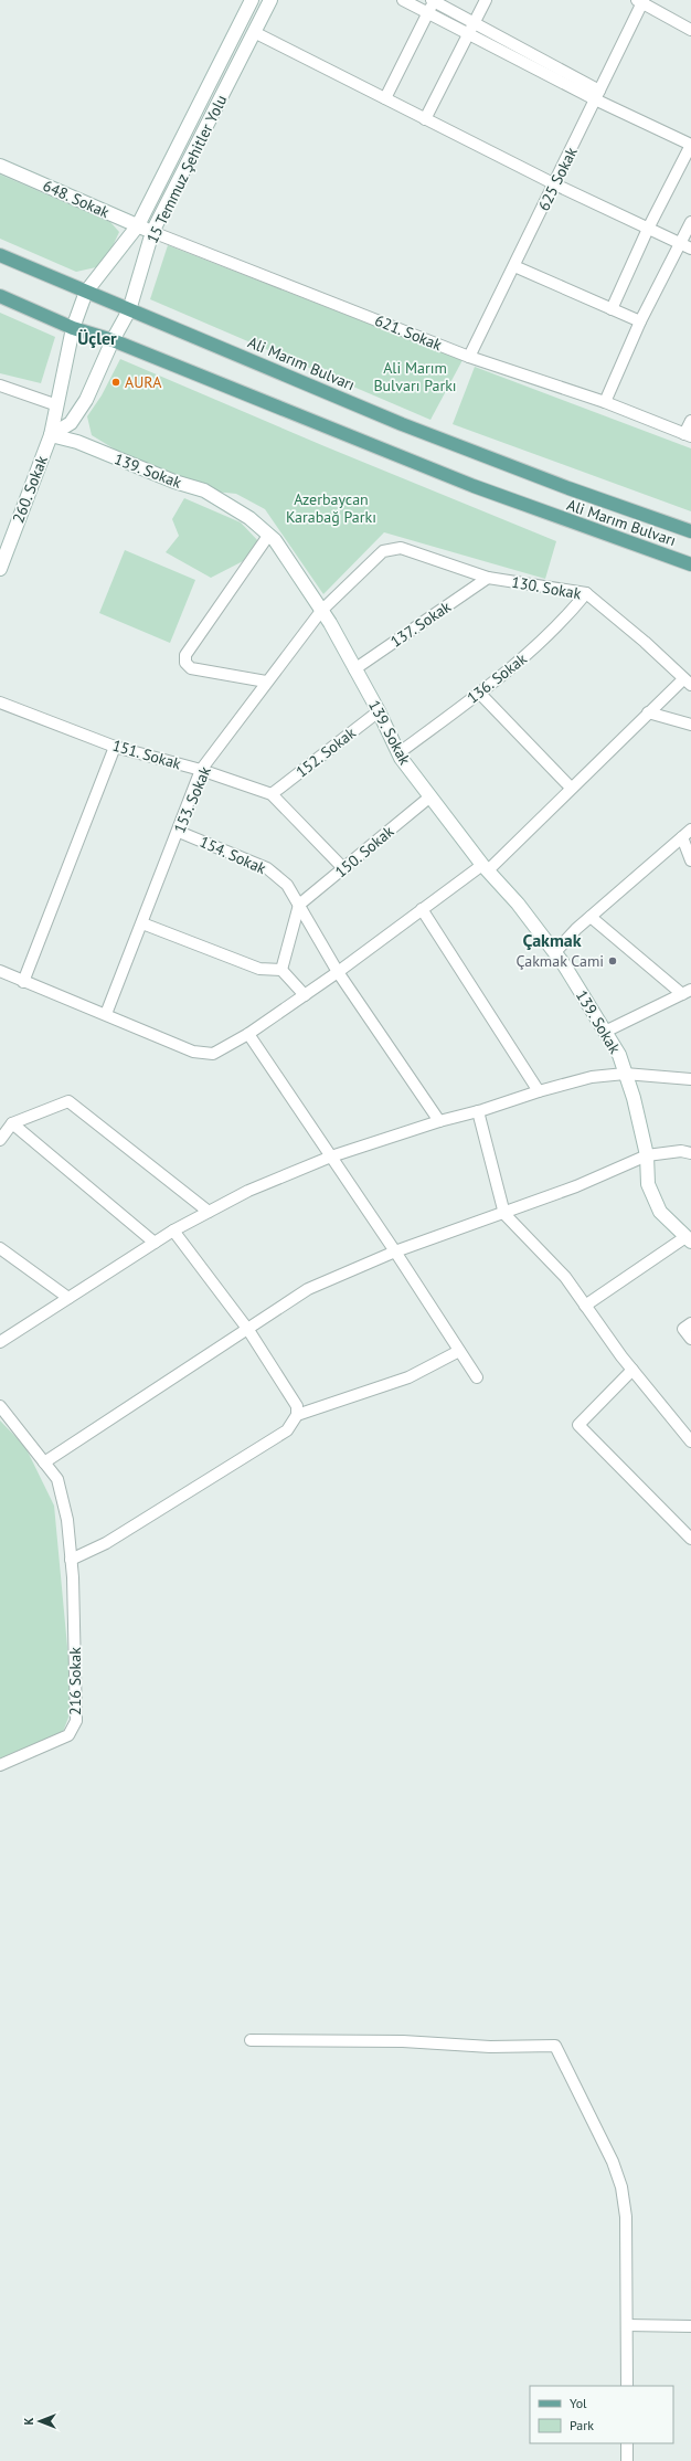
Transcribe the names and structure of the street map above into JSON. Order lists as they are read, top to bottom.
{
  "streets": {
    "main road": ["Ali Marım Bulvarı"],
    "street": [
      "15 Temmuz Şehitler Yolu",
      "625 Sokak",
      "648. Sokak",
      "621. Sokak",
      "139. Sokak",
      "260. Sokak",
      "130. Sokak",
      "137. Sokak",
      "136. Sokak",
      "152. Sokak",
      "151. Sokak",
      "153. Sokak",
      "150. Sokak",
      "154. Sokak",
      "216 Sokak"
    ]
  },
  "crossings": [
    ["15 Temmuz Şehitler Yolu", "648. Sokak"],
    ["15 Temmuz Şehitler Yolu", "621. Sokak"],
    ["15 Temmuz Şehitler Yolu", "Ali Marım Bulvarı"],
    ["15 Temmuz Şehitler Yolu", "139. Sokak"],
    ["15 Temmuz Şehitler Yolu", "260. Sokak"],
    ["625 Sokak", "621. Sokak"],
    ["648. Sokak", "621. Sokak"],
    ["139. Sokak", "260. Sokak"],
    ["139. Sokak", "137. Sokak"],
    ["139. Sokak", "136. Sokak"],
    ["139. Sokak", "152. Sokak"],
    ["139. Sokak", "153. Sokak"],
    ["139. Sokak", "150. Sokak"],
    ["130. Sokak", "137. Sokak"],
    ["130. Sokak", "136. Sokak"],
    ["130. Sokak", "153. Sokak"],
    ["152. Sokak", "151. Sokak"],
    ["151. Sokak", "153. Sokak"],
    ["151. Sokak", "150. Sokak"],
    ["153. Sokak", "154. Sokak"],
    ["150. Sokak", "154. Sokak"]
  ],
  "districts": ["Üçler", "Çakmak"],
  "parks": ["Ali Marım Bulvarı Parkı", "Azerbaycan Karabağ Parkı"],
  "places": ["AURA", "Çakmak Cami"],
  "legend": ["Yol", "Park"],
  "north": "left"
}
